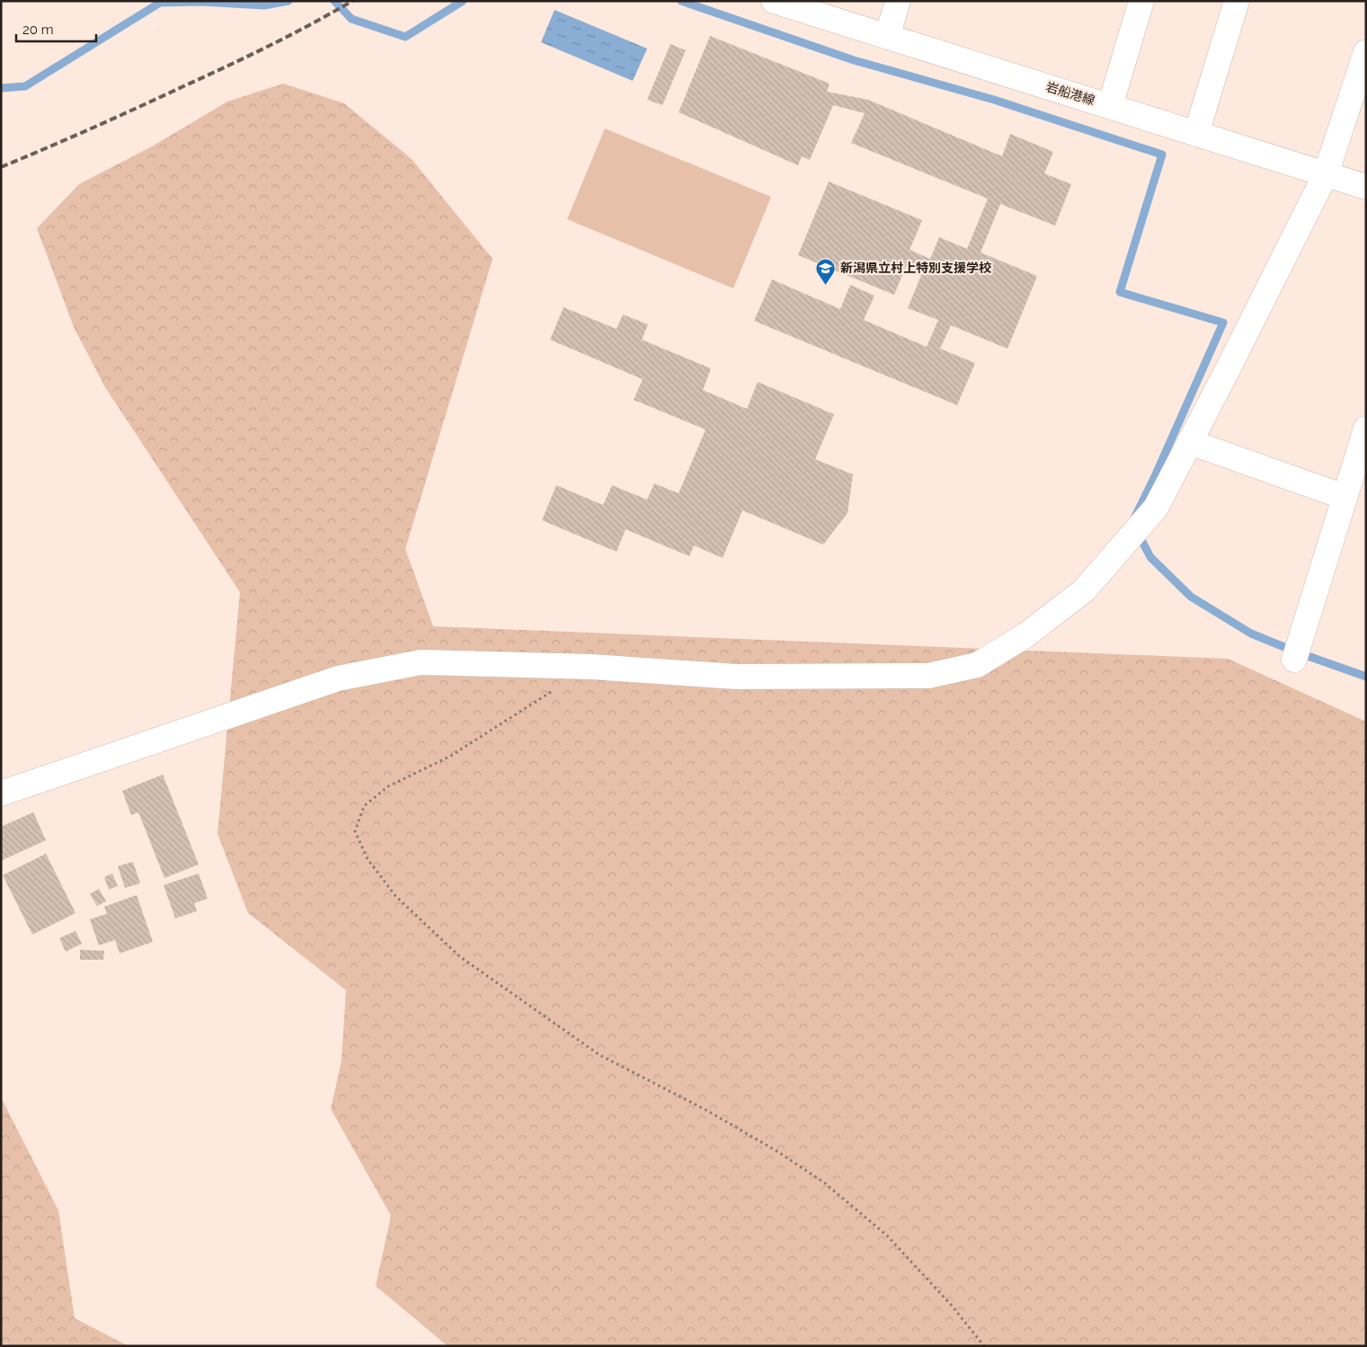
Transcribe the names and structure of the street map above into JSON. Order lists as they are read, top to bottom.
{
  "streets": {
    "street": ["岩船港線"]
  },
  "places": {
    "school or university": ["新潟県立村上特別支援学校"]
  },
  "scale_bar": "20 m"
}
